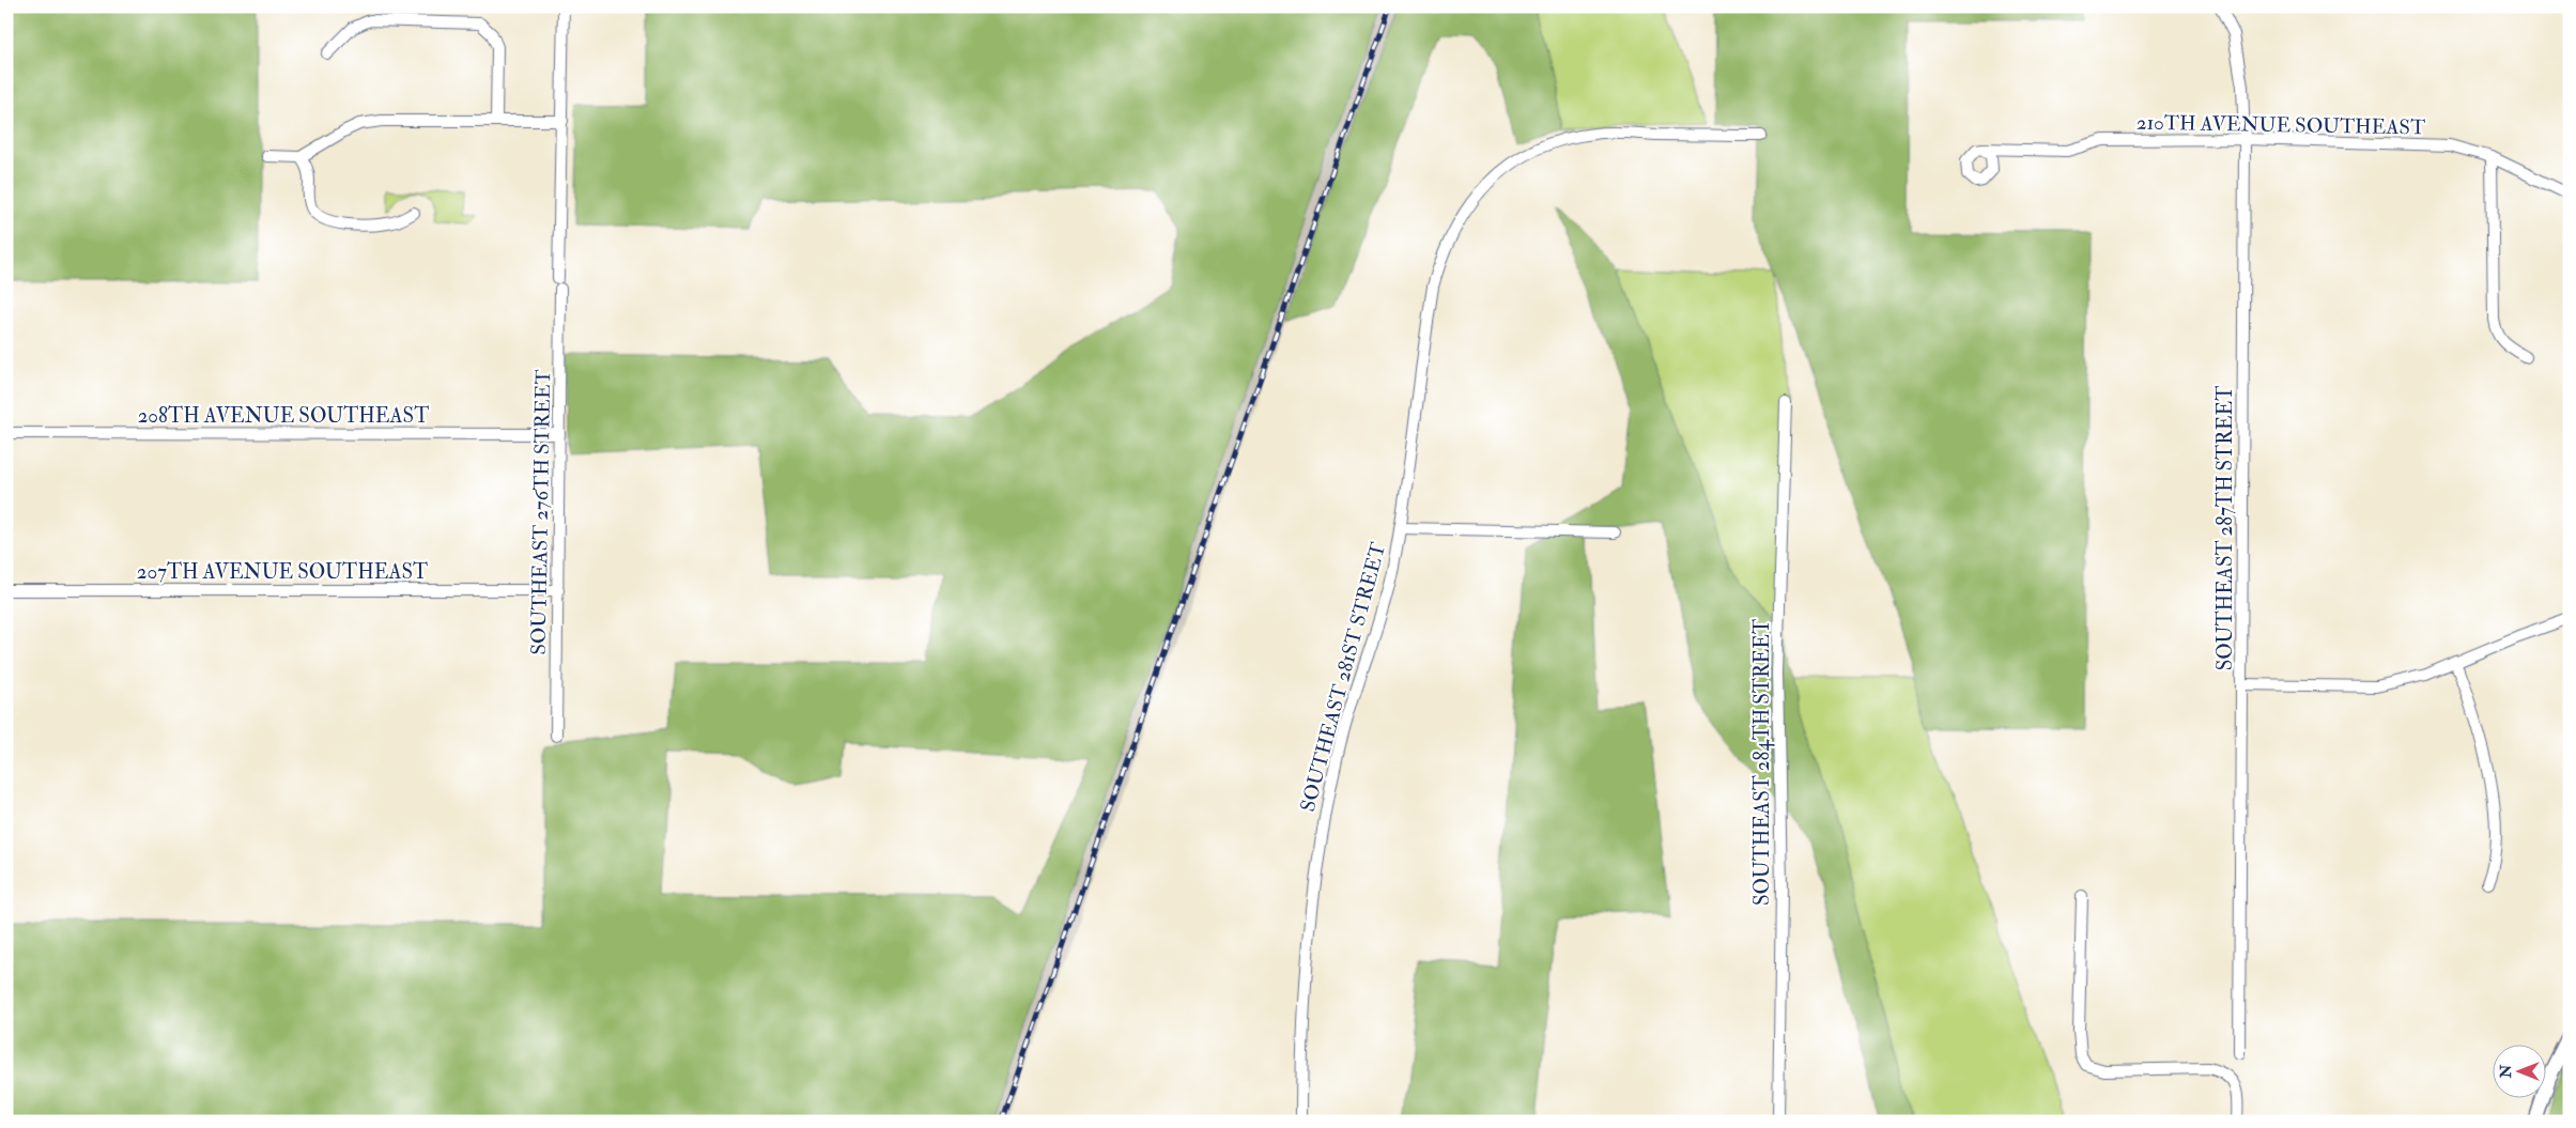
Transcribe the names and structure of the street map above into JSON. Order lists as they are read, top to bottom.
{
  "streets": {
    "street": [
      "210TH AVENUE SOUTHEAST",
      "208TH AVENUE SOUTHEAST",
      "SOUTHEAST 276TH STREET",
      "SOUTHEAST 287TH STREET",
      "207TH AVENUE SOUTHEAST",
      "SOUTHEAST 281ST STREET",
      "SOUTHEAST 284TH STREET"
    ]
  },
  "crossings": [
    ["210TH AVENUE SOUTHEAST", "SOUTHEAST 287TH STREET"],
    ["208TH AVENUE SOUTHEAST", "SOUTHEAST 276TH STREET"],
    ["SOUTHEAST 276TH STREET", "207TH AVENUE SOUTHEAST"]
  ],
  "north": "left"
}
